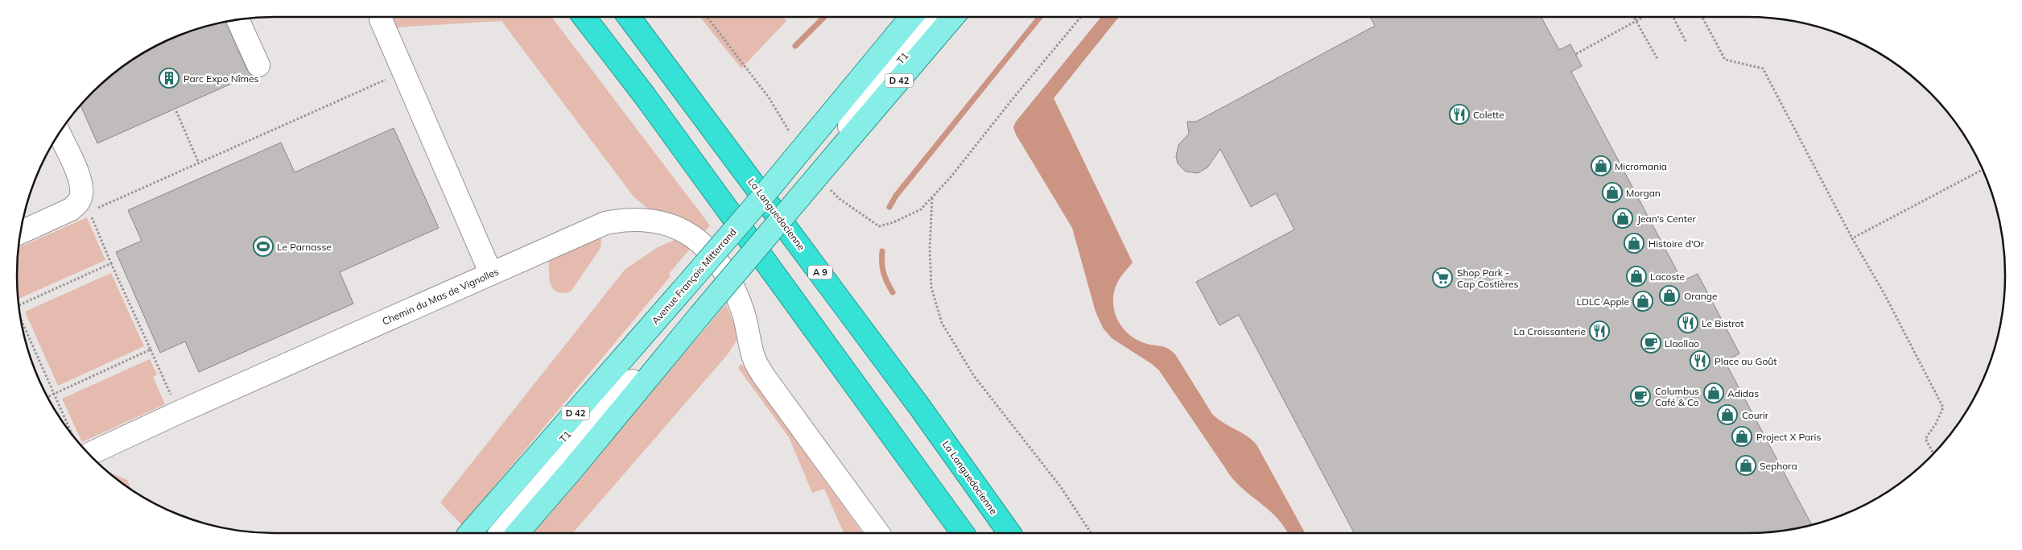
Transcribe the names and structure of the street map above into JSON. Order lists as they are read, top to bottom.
{
  "streets": {
    "highway": ["La Languedocienne", "A 9"],
    "main road": ["D 42", "Avenue François Mitterrand"],
    "street": ["T1", "Chemin du Mas de Vignolles"]
  },
  "crossings": [
    ["T1", "Avenue François Mitterrand"]
  ],
  "places": {
    "building": ["Parc Expo Nîmes"],
    "restaurant": [
      "Colette",
      "Le Bistrot",
      "La Croissanterie",
      "Place au Goût"
    ],
    "shop": [
      "Micromania",
      "Morgan",
      "Jean's Center",
      "Histoire d'Or",
      "Lacoste",
      "Orange",
      "LDLC Apple",
      "Adidas",
      "Courir",
      "Project X Paris",
      "Sephora"
    ],
    "sports": ["Le Parnasse"],
    "supermarket": ["Shop Park - Cap Costières"],
    "cafe": ["Llaollao", "Columbus Café & Co"]
  }
}
